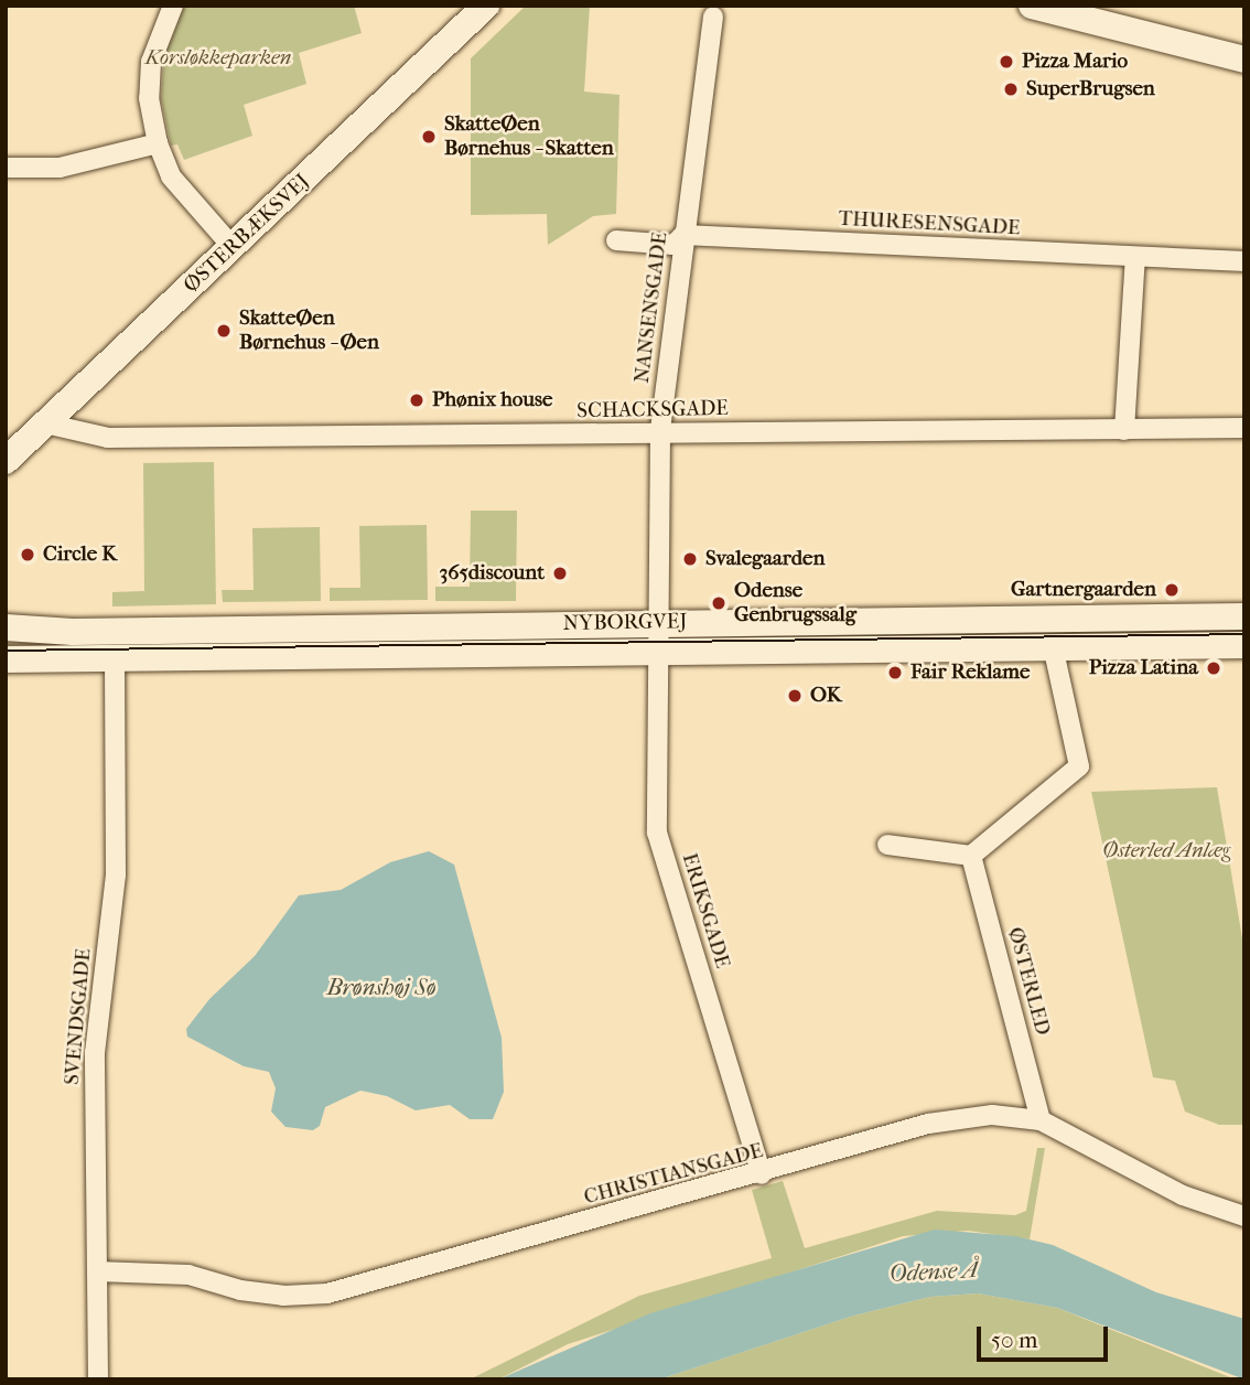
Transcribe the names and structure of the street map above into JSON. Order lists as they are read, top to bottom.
{
  "streets": {
    "street": [
      "THURESENSGADE",
      "ØSTERBÆKSVEJ",
      "NANSENSGADE",
      "SCHACKSGADE",
      "NYBORGVEJ",
      "ERIKSGADE",
      "ØSTERLED",
      "SVENDSGADE",
      "CHRISTIANSGADE"
    ]
  },
  "crossings": [
    ["THURESENSGADE", "NANSENSGADE"],
    ["ØSTERBÆKSVEJ", "SCHACKSGADE"],
    ["NANSENSGADE", "SCHACKSGADE"],
    ["NANSENSGADE", "NYBORGVEJ"],
    ["NANSENSGADE", "ERIKSGADE"],
    ["NYBORGVEJ", "ERIKSGADE"],
    ["NYBORGVEJ", "SVENDSGADE"],
    ["ERIKSGADE", "CHRISTIANSGADE"],
    ["ØSTERLED", "CHRISTIANSGADE"],
    ["SVENDSGADE", "CHRISTIANSGADE"]
  ],
  "water": ["Brønshøj Sø", "Odense Å"],
  "parks": ["Korsløkkeparken", "Østerled Anlæg"],
  "places": [
    "Pizza Mario",
    "SuperBrugsen",
    "SkatteØen Børnehus - Skatten",
    "SkatteØen Børnehus - Øen",
    "Phønix house",
    "Circle K",
    "Svalegaarden",
    "365discount",
    "Gartnergaarden",
    "Odense Genbrugssalg",
    "Pizza Latina",
    "Fair Reklame",
    "OK"
  ],
  "scale_bar": "50 m"
}
